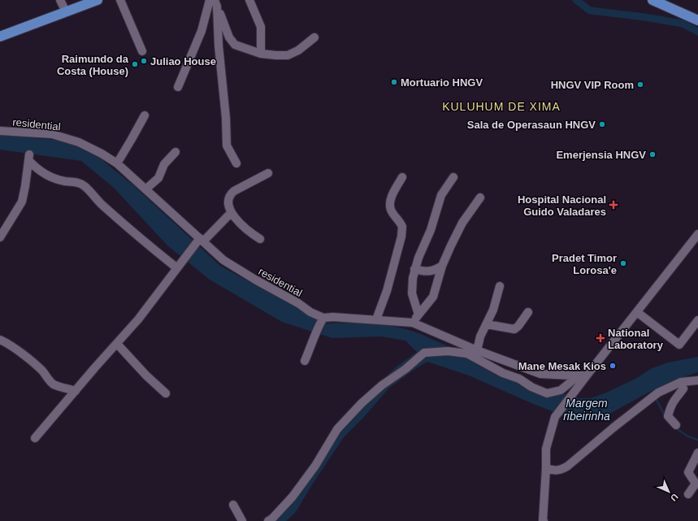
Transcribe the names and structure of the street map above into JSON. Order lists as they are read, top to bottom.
{
  "streets": {
    "street": ["residential"]
  },
  "districts": ["KULUHUM DE XIMA"],
  "water": ["Margem ribeirinha"],
  "places": {
    "other": [
      "Juliao House",
      "Raimundo da Costa (House)",
      "Mortuario HNGV",
      "HNGV VIP Room",
      "Sala de Operasaun HNGV",
      "Emerjensia HNGV",
      "Pradet Timor Lorosa'e",
      "Mane Mesak Kios"
    ],
    "health": ["Hospital Nacional Guido Valadares", "National Laboratory"]
  },
  "north": "bottom right"
}
